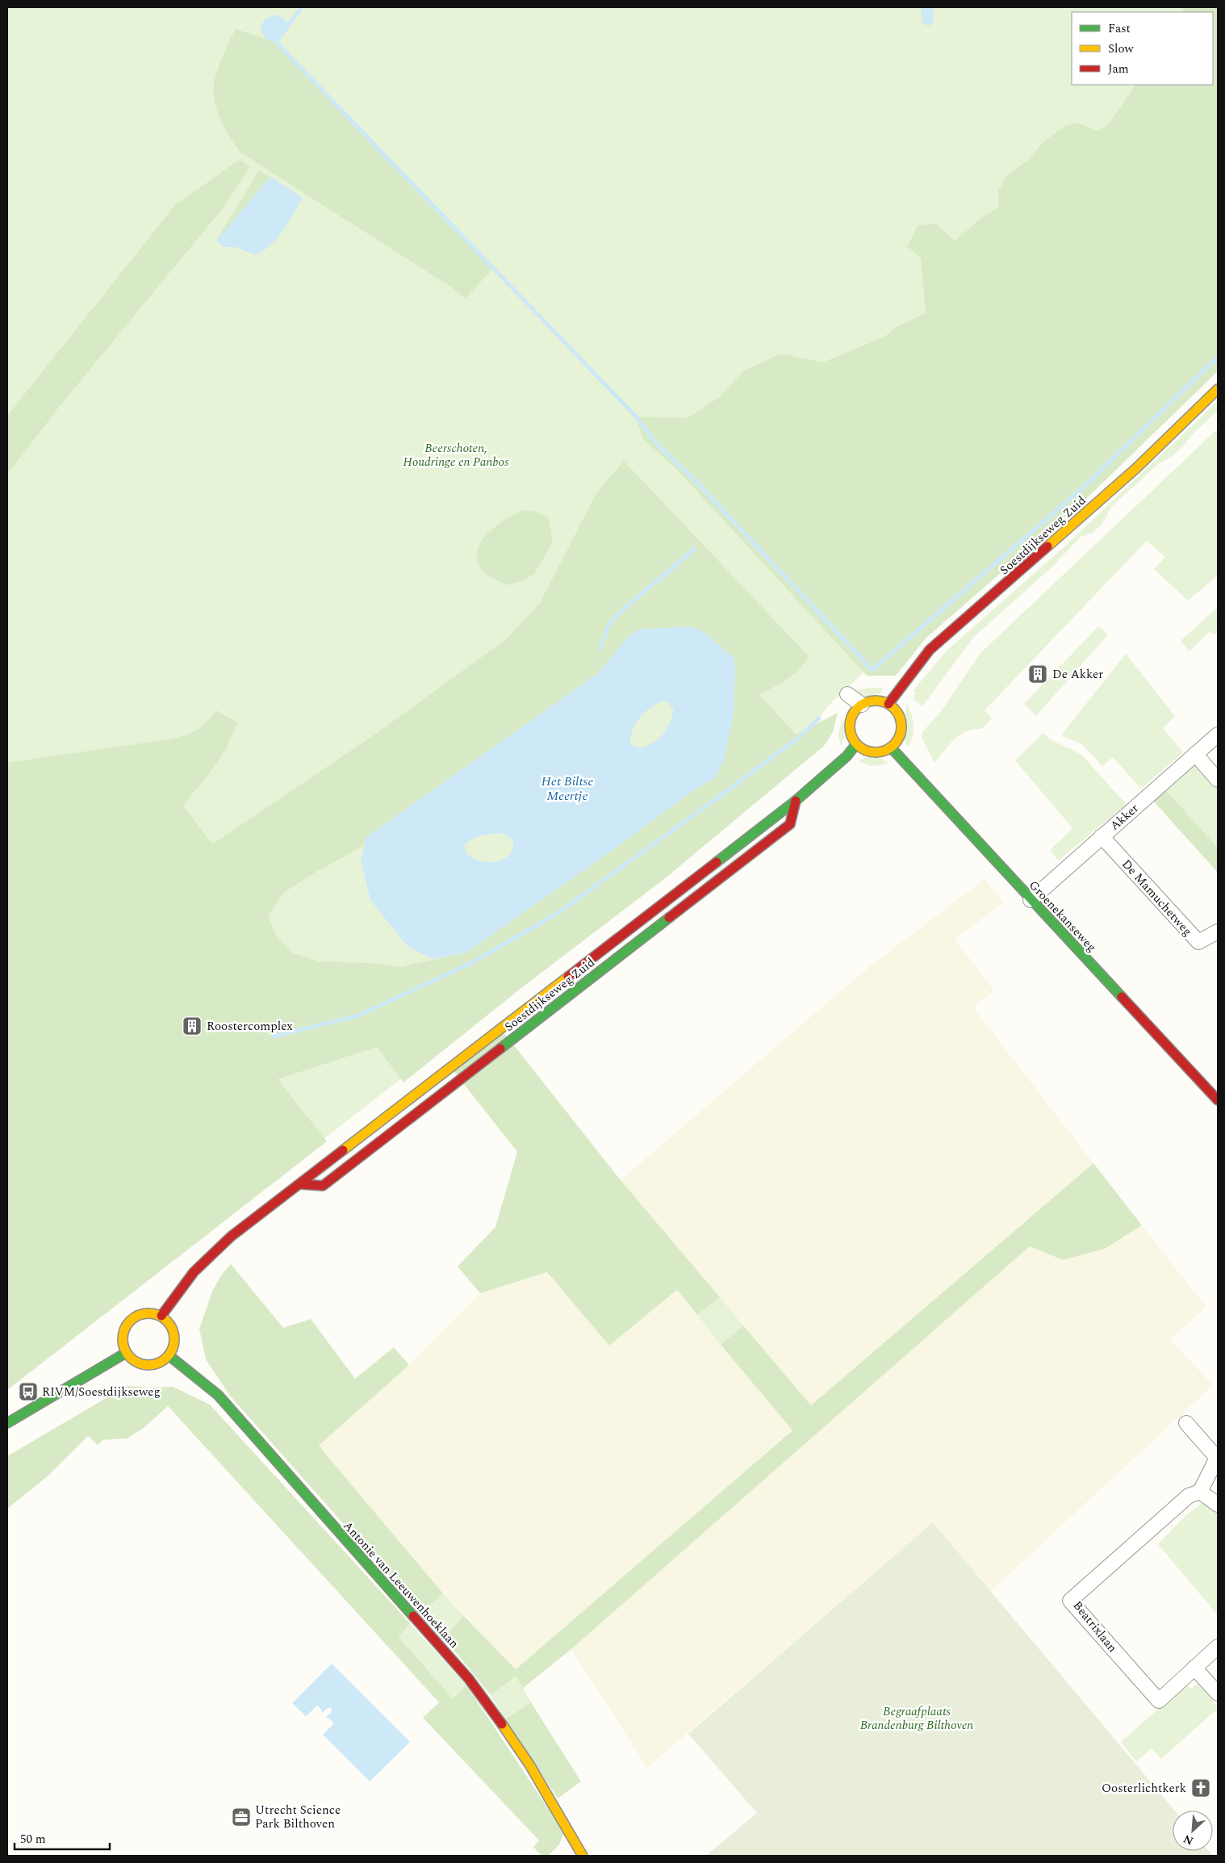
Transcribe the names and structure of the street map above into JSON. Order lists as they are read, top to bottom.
{
  "streets": {
    "main road": ["Soestdijkseweg Zuid", "Groenekanseweg", "Antonie van Leeuwenhoeklaan"],
    "street": ["Akker", "De Mamuchetweg", "Beatrixlaan"]
  },
  "crossings": [
    ["Soestdijkseweg Zuid", "Groenekanseweg"],
    ["Soestdijkseweg Zuid", "Antonie van Leeuwenhoeklaan"],
    ["Akker", "De Mamuchetweg"],
    ["Akker", "Groenekanseweg"]
  ],
  "water": ["Het Biltse Meertje"],
  "parks": ["Beerschoten, Houdringe en Panbos", "Begraafplaats Brandenburg Bilthoven"],
  "places": {
    "building": ["De Akker", "Roostercomplex"],
    "bus stop": ["RIVM/Soestdijkseweg"],
    "church": ["Oosterlichtkerk"],
    "office": ["Utrecht Science Park Bilthoven"]
  },
  "legend": ["Fast", "Slow", "Jam"],
  "scale_bar": "50 m",
  "north": "bottom left"
}
